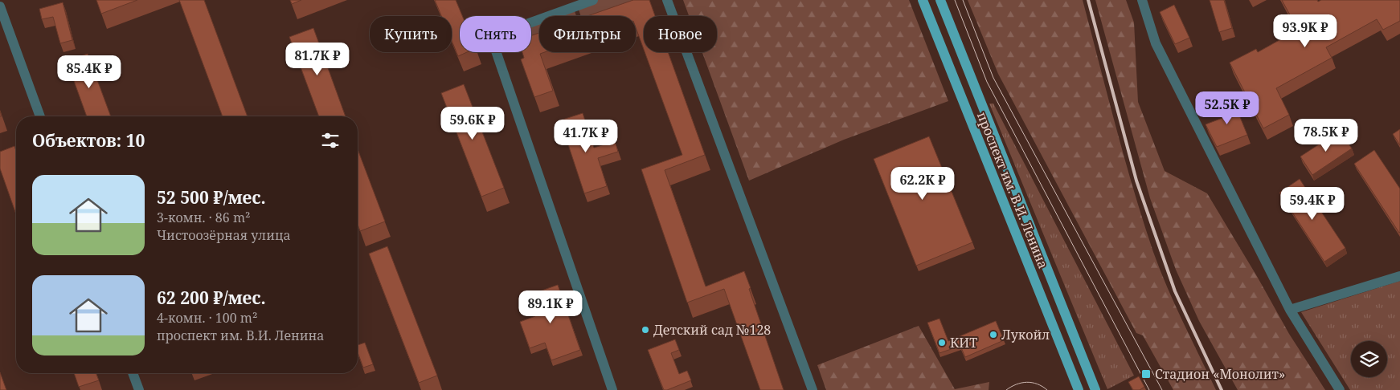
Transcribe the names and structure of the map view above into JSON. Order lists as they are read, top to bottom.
{
  "streets": {
    "main road": ["проспект им. В.И. Ленина"]
  },
  "places": {
    "other": ["Детский сад №128", "Лукойл", "КИТ"],
    "transit": ["Стадион «Монолит»"]
  },
  "page": {
    "price": [
      "93.9K ₽",
      "81.7K ₽",
      "85.4K ₽",
      "52.5K ₽",
      "59.6K ₽",
      "78.5K ₽",
      "41.7K ₽",
      "62.2K ₽",
      "59.4K ₽",
      "89.1K ₽"
    ],
    "chip": [
      "Купить",
      "Снять",
      "Фильтры",
      "Новое"
    ],
    "heading": "Объектов: 10",
    "list": [
      {
        "name": "52 500 ₽/мес.",
        "note": "3-комн. · 86 m² · Чистоозёрная улица"
      },
      {
        "name": "62 200 ₽/мес.",
        "note": "4-комн. · 100 m² · проспект им. В.И. Ленина"
      }
    ]
  }
}
